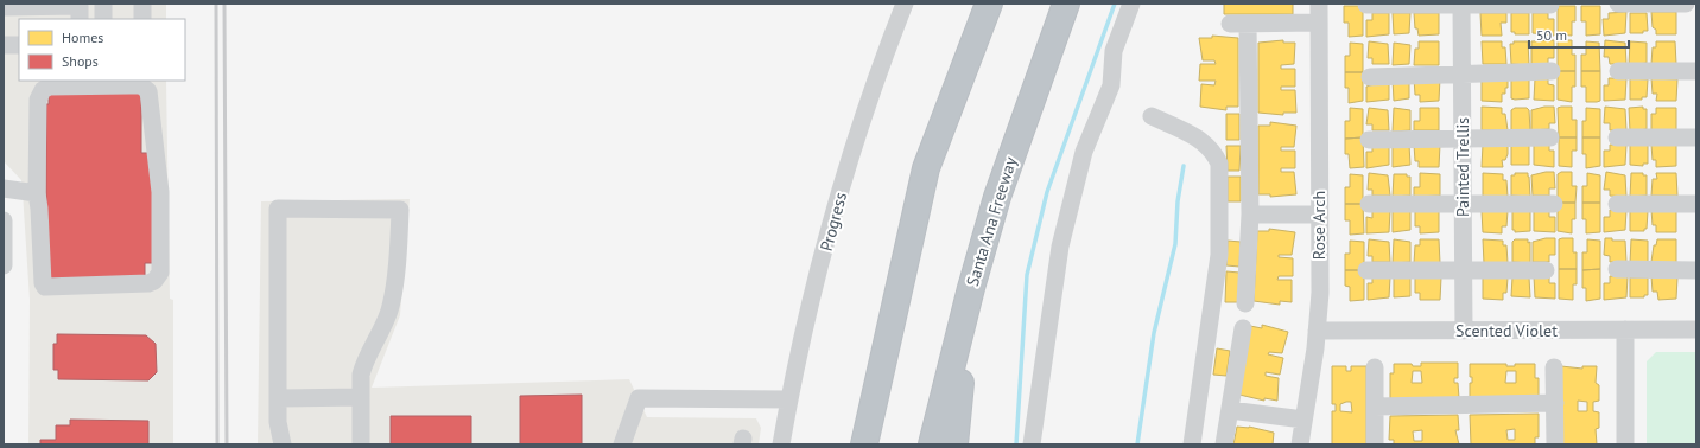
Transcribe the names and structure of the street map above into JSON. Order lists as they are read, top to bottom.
{
  "streets": {
    "highway": ["Santa Ana Freeway"],
    "street": [
      "Painted Trellis",
      "Progress",
      "Rose Arch",
      "Scented Violet"
    ]
  },
  "crossings": [
    ["Painted Trellis", "Scented Violet"],
    ["Rose Arch", "Scented Violet"]
  ],
  "legend": ["Homes", "Shops"],
  "scale_bar": "50 m"
}
